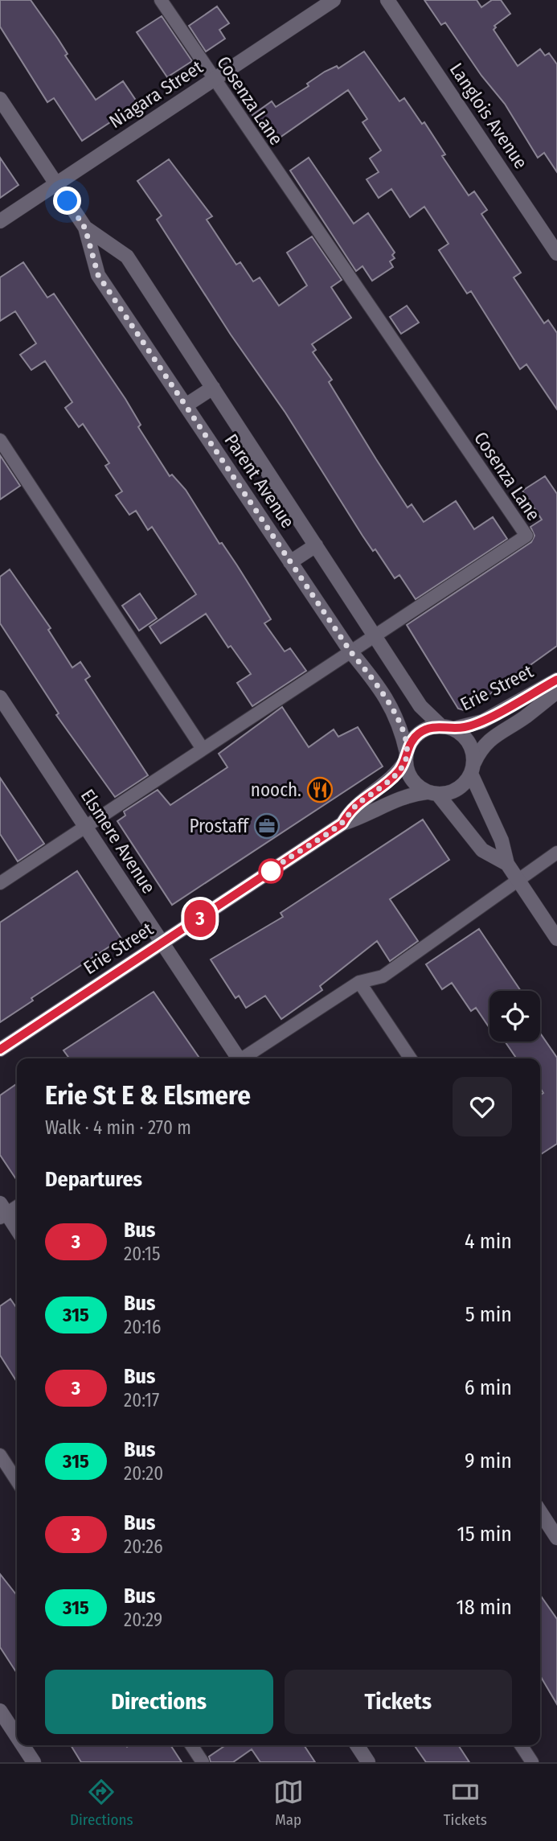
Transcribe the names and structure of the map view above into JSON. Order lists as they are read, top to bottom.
{
  "streets": {
    "street": [
      "Niagara Street",
      "Langlois Avenue",
      "Parent Avenue",
      "Erie Street",
      "Elsmere Avenue"
    ],
    "lane": ["Cosenza Lane"]
  },
  "crossings": [
    ["Niagara Street", "Cosenza Lane"],
    ["Niagara Street", "Parent Avenue"],
    ["Cosenza Lane", "Parent Avenue"],
    ["Cosenza Lane", "Elsmere Avenue"],
    ["Parent Avenue", "Erie Street"],
    ["Erie Street", "Elsmere Avenue"]
  ],
  "places": {
    "restaurant": ["nooch."],
    "office": ["Prostaff"]
  },
  "lines": ["bus line 3"],
  "page": {
    "on_map": "3",
    "heading": [
      ["Erie St E & Elsmere", "Walk · 4 min · 270 m"],
      "Departures"
    ],
    "list": [
      {
        "mark": "3",
        "name": "Bus",
        "note": "20:15",
        "value": "4 min"
      },
      {
        "mark": "315",
        "name": "Bus",
        "note": "20:16",
        "value": "5 min"
      },
      {
        "mark": "3",
        "name": "Bus",
        "note": "20:17",
        "value": "6 min"
      },
      {
        "mark": "315",
        "name": "Bus",
        "note": "20:20",
        "value": "9 min"
      },
      {
        "mark": "3",
        "name": "Bus",
        "note": "20:26",
        "value": "15 min"
      },
      {
        "mark": "315",
        "name": "Bus",
        "note": "20:29",
        "value": "18 min"
      }
    ],
    "buttons": ["Directions", "Tickets"],
    "tabs": ["Directions", "Map", "Tickets"]
  }
}
